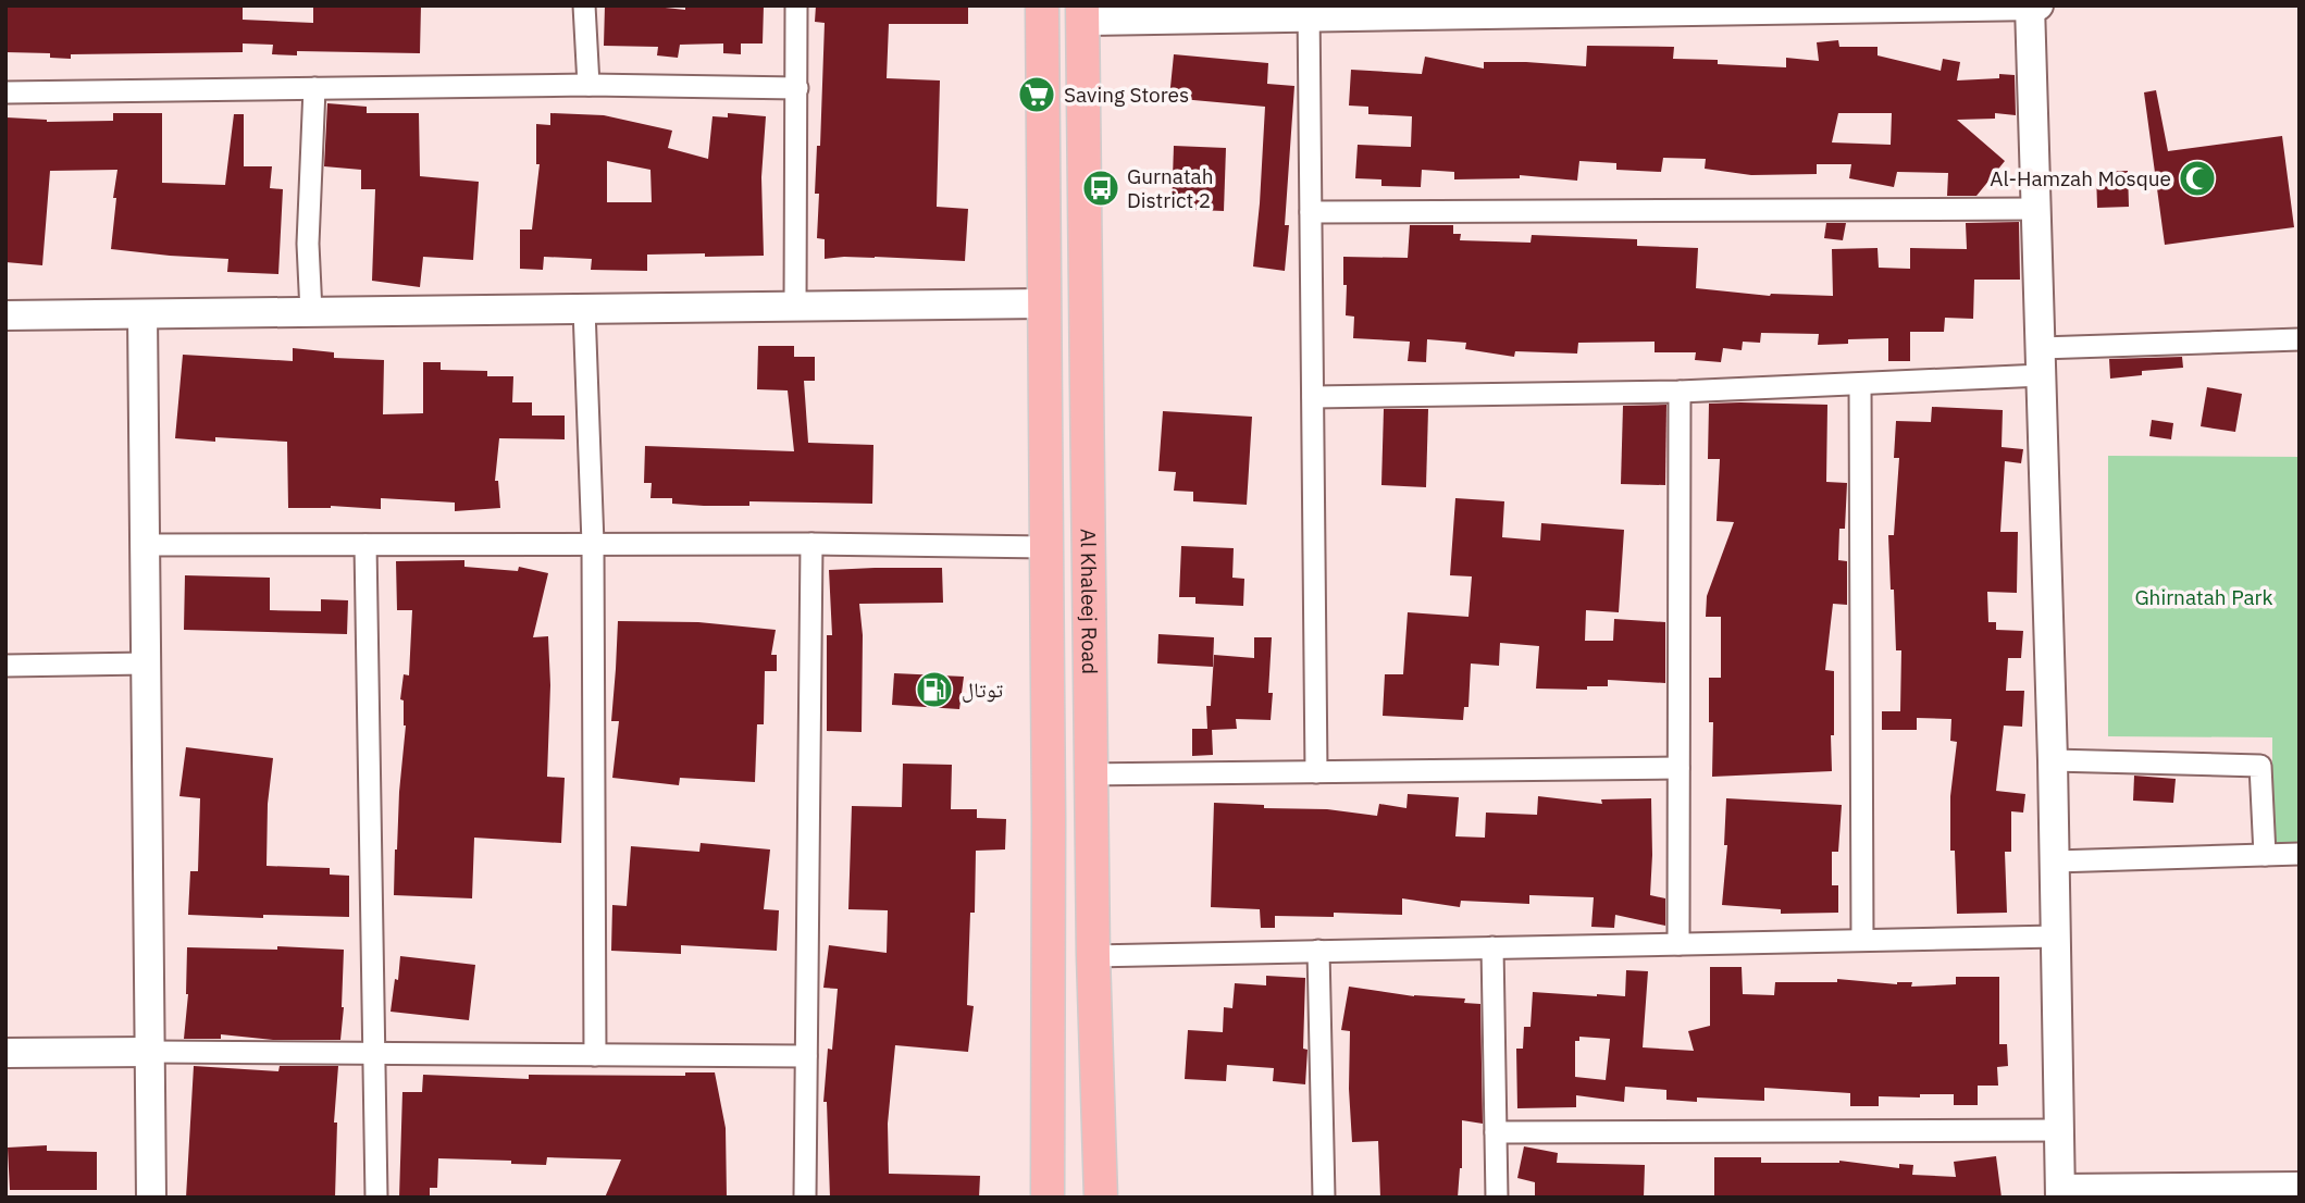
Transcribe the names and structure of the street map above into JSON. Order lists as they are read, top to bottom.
{
  "streets": {
    "main road": ["Al Khaleej Road"]
  },
  "parks": ["Ghirnatah Park"],
  "places": {
    "supermarket": ["Saving Stores"],
    "mosque": ["Al-Hamzah Mosque"],
    "bus stop": ["Gurnatah District 2"],
    "fuel station": ["توتال"]
  }
}
